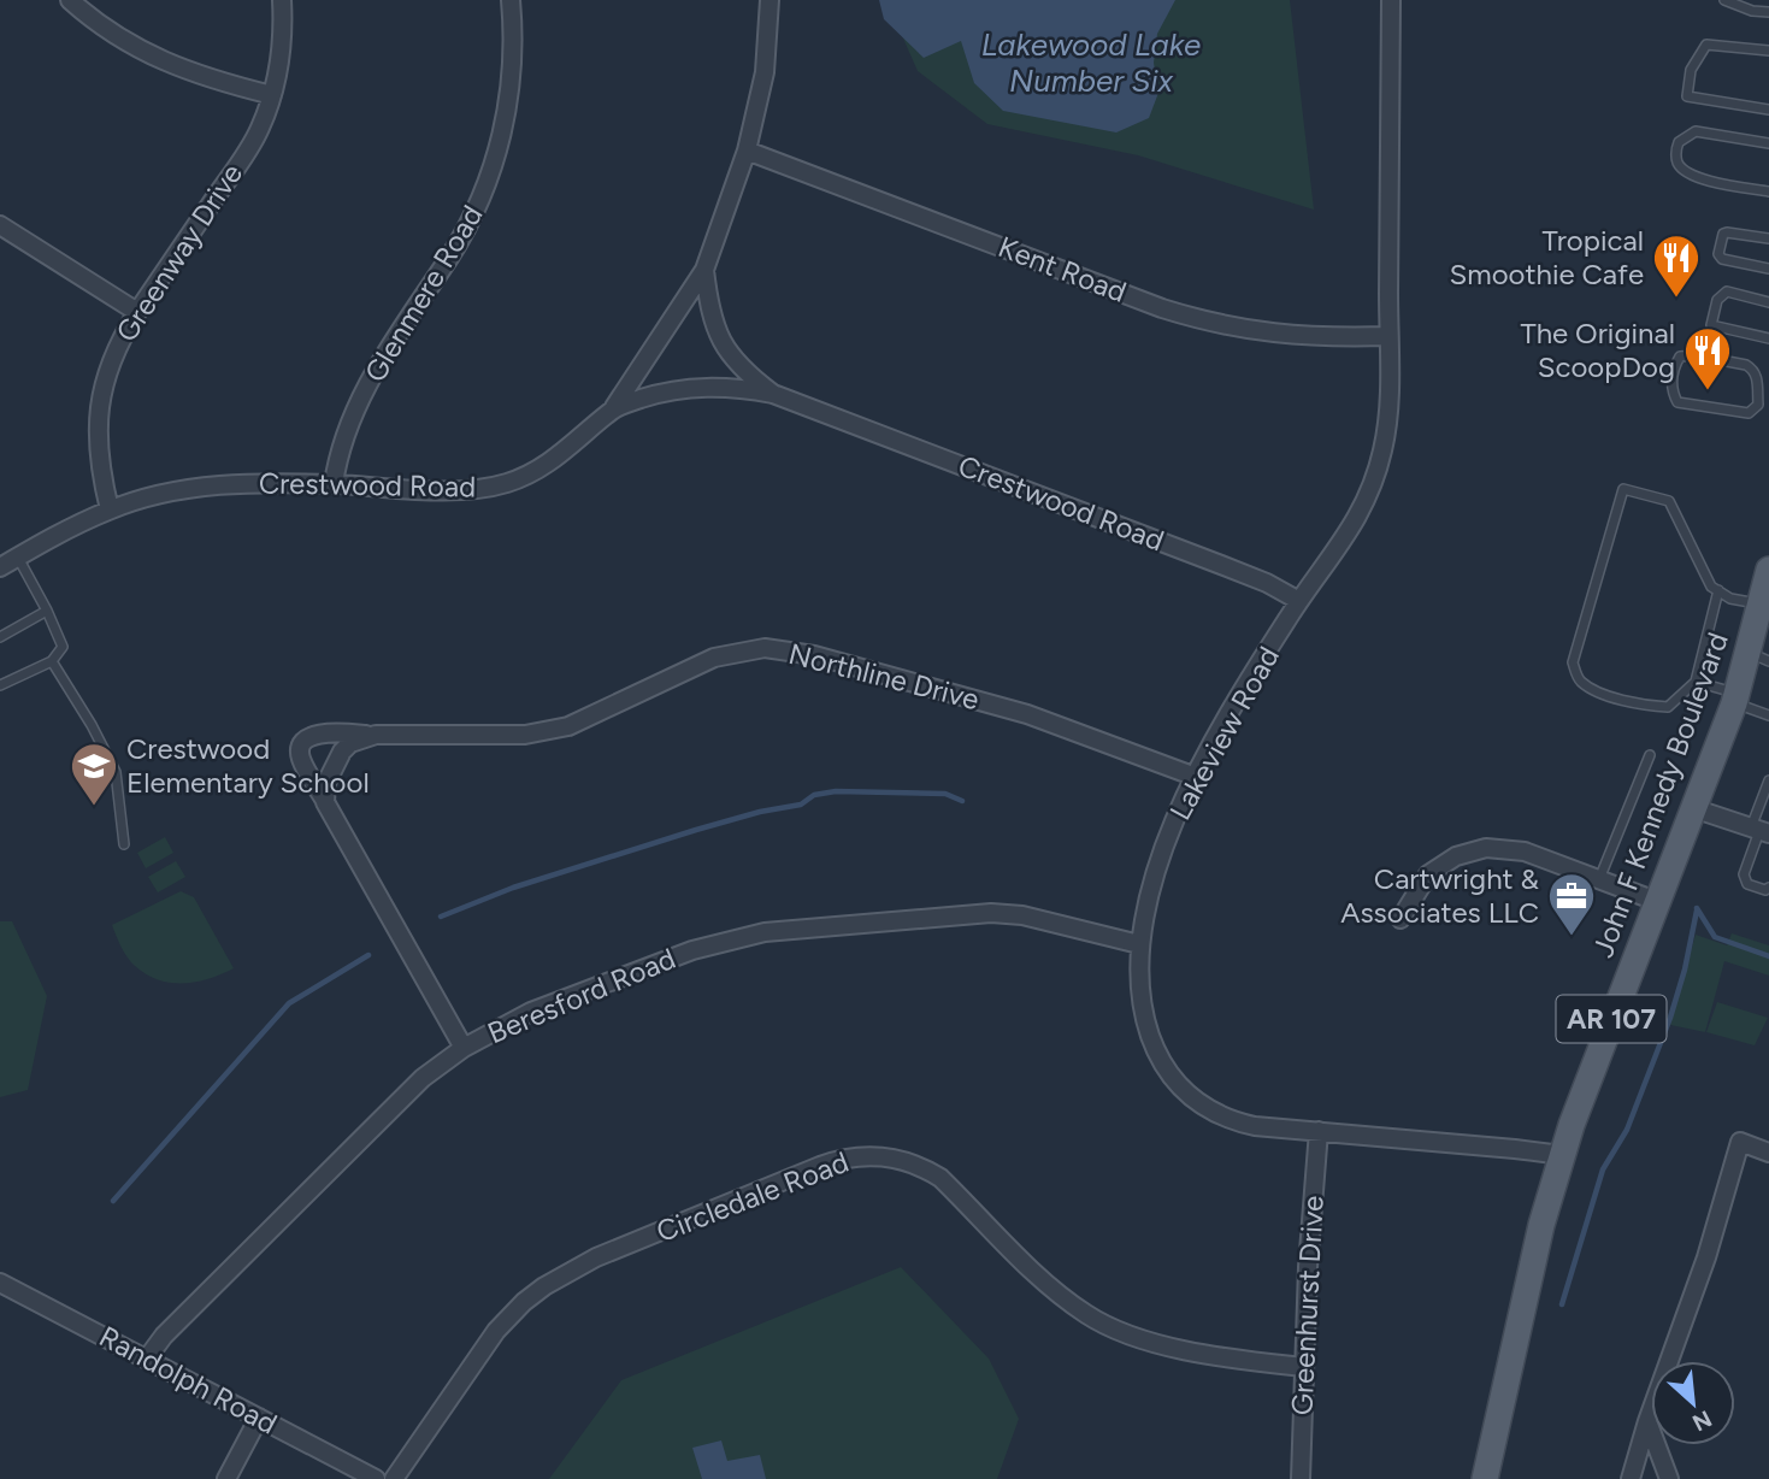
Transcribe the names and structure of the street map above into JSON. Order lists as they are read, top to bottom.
{
  "streets": {
    "main road": ["John F Kennedy Boulevard", "AR 107"],
    "street": [
      "Greenway Drive",
      "Kent Road",
      "Glenmere Road",
      "Crestwood Road",
      "Northline Drive",
      "Lakeview Road",
      "Beresford Road",
      "Circledale Road",
      "Greenhurst Drive",
      "Randolph Road"
    ]
  },
  "crossings": [
    ["Greenway Drive", "Crestwood Road"],
    ["Kent Road", "Lakeview Road"],
    ["Glenmere Road", "Crestwood Road"],
    ["Crestwood Road", "Lakeview Road"],
    ["Northline Drive", "Lakeview Road"],
    ["Northline Drive", "Beresford Road"],
    ["Lakeview Road", "John F Kennedy Boulevard"],
    ["Lakeview Road", "Beresford Road"],
    ["Lakeview Road", "Greenhurst Drive"],
    ["Beresford Road", "Randolph Road"],
    ["Circledale Road", "Greenhurst Drive"]
  ],
  "water": ["Lakewood Lake Number Six"],
  "places": {
    "restaurant": ["Tropical Smoothie Cafe", "The Original ScoopDog"],
    "school or university": ["Crestwood Elementary School"],
    "office": ["Cartwright & Associates LLC"]
  },
  "north": "bottom right"
}
